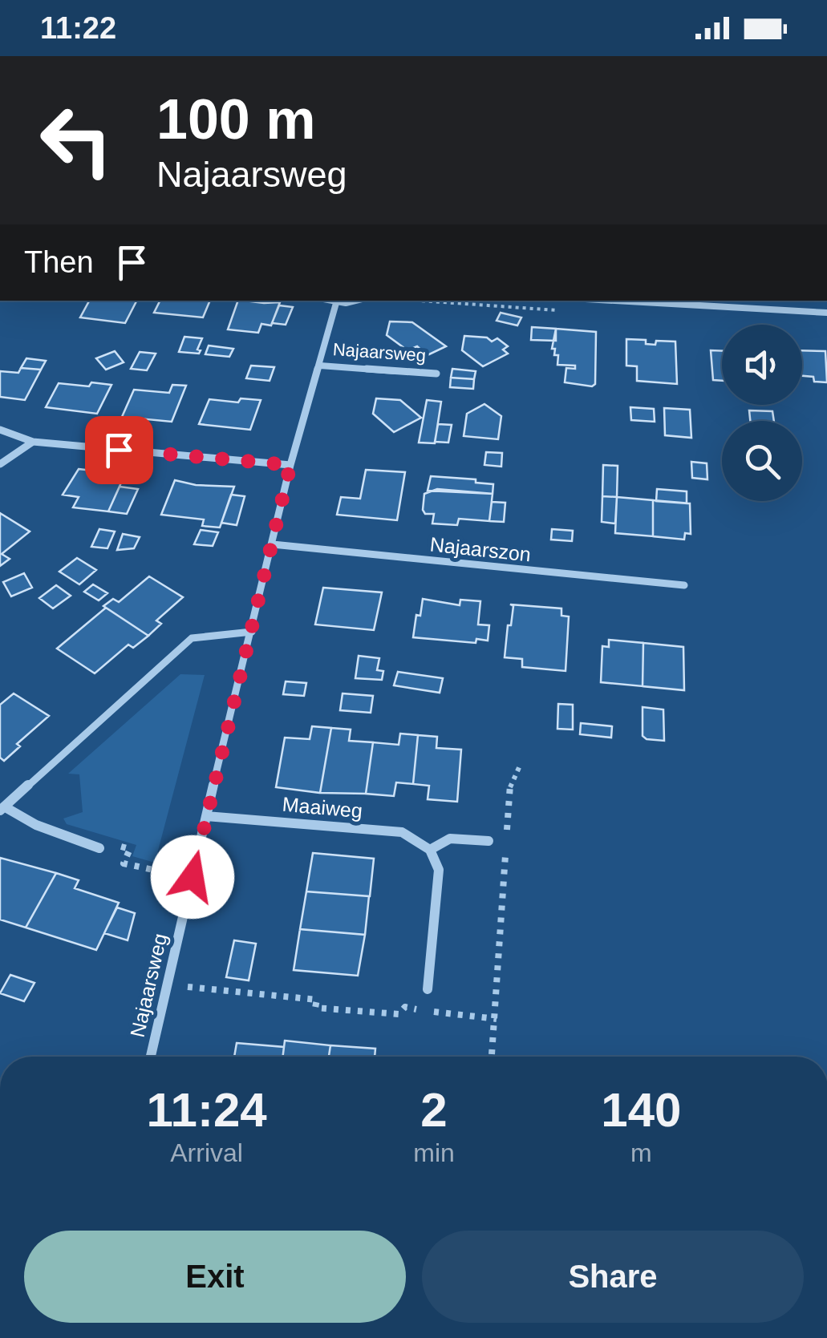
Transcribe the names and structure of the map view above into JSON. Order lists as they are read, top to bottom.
{
  "streets": {
    "street": ["Najaarsweg", "Najaarszon", "Maaiweg"]
  },
  "crossings": [
    ["Najaarsweg", "Najaarszon"],
    ["Najaarsweg", "Maaiweg"]
  ],
  "page": {
    "status": "11:22",
    "turn": ["100 m", "Najaarsweg"],
    "then": "Then",
    "eta": [
      "11:24",
      "Arrival",
      "2",
      "min",
      "140",
      "m"
    ],
    "buttons": ["Exit", "Share"]
  }
}
